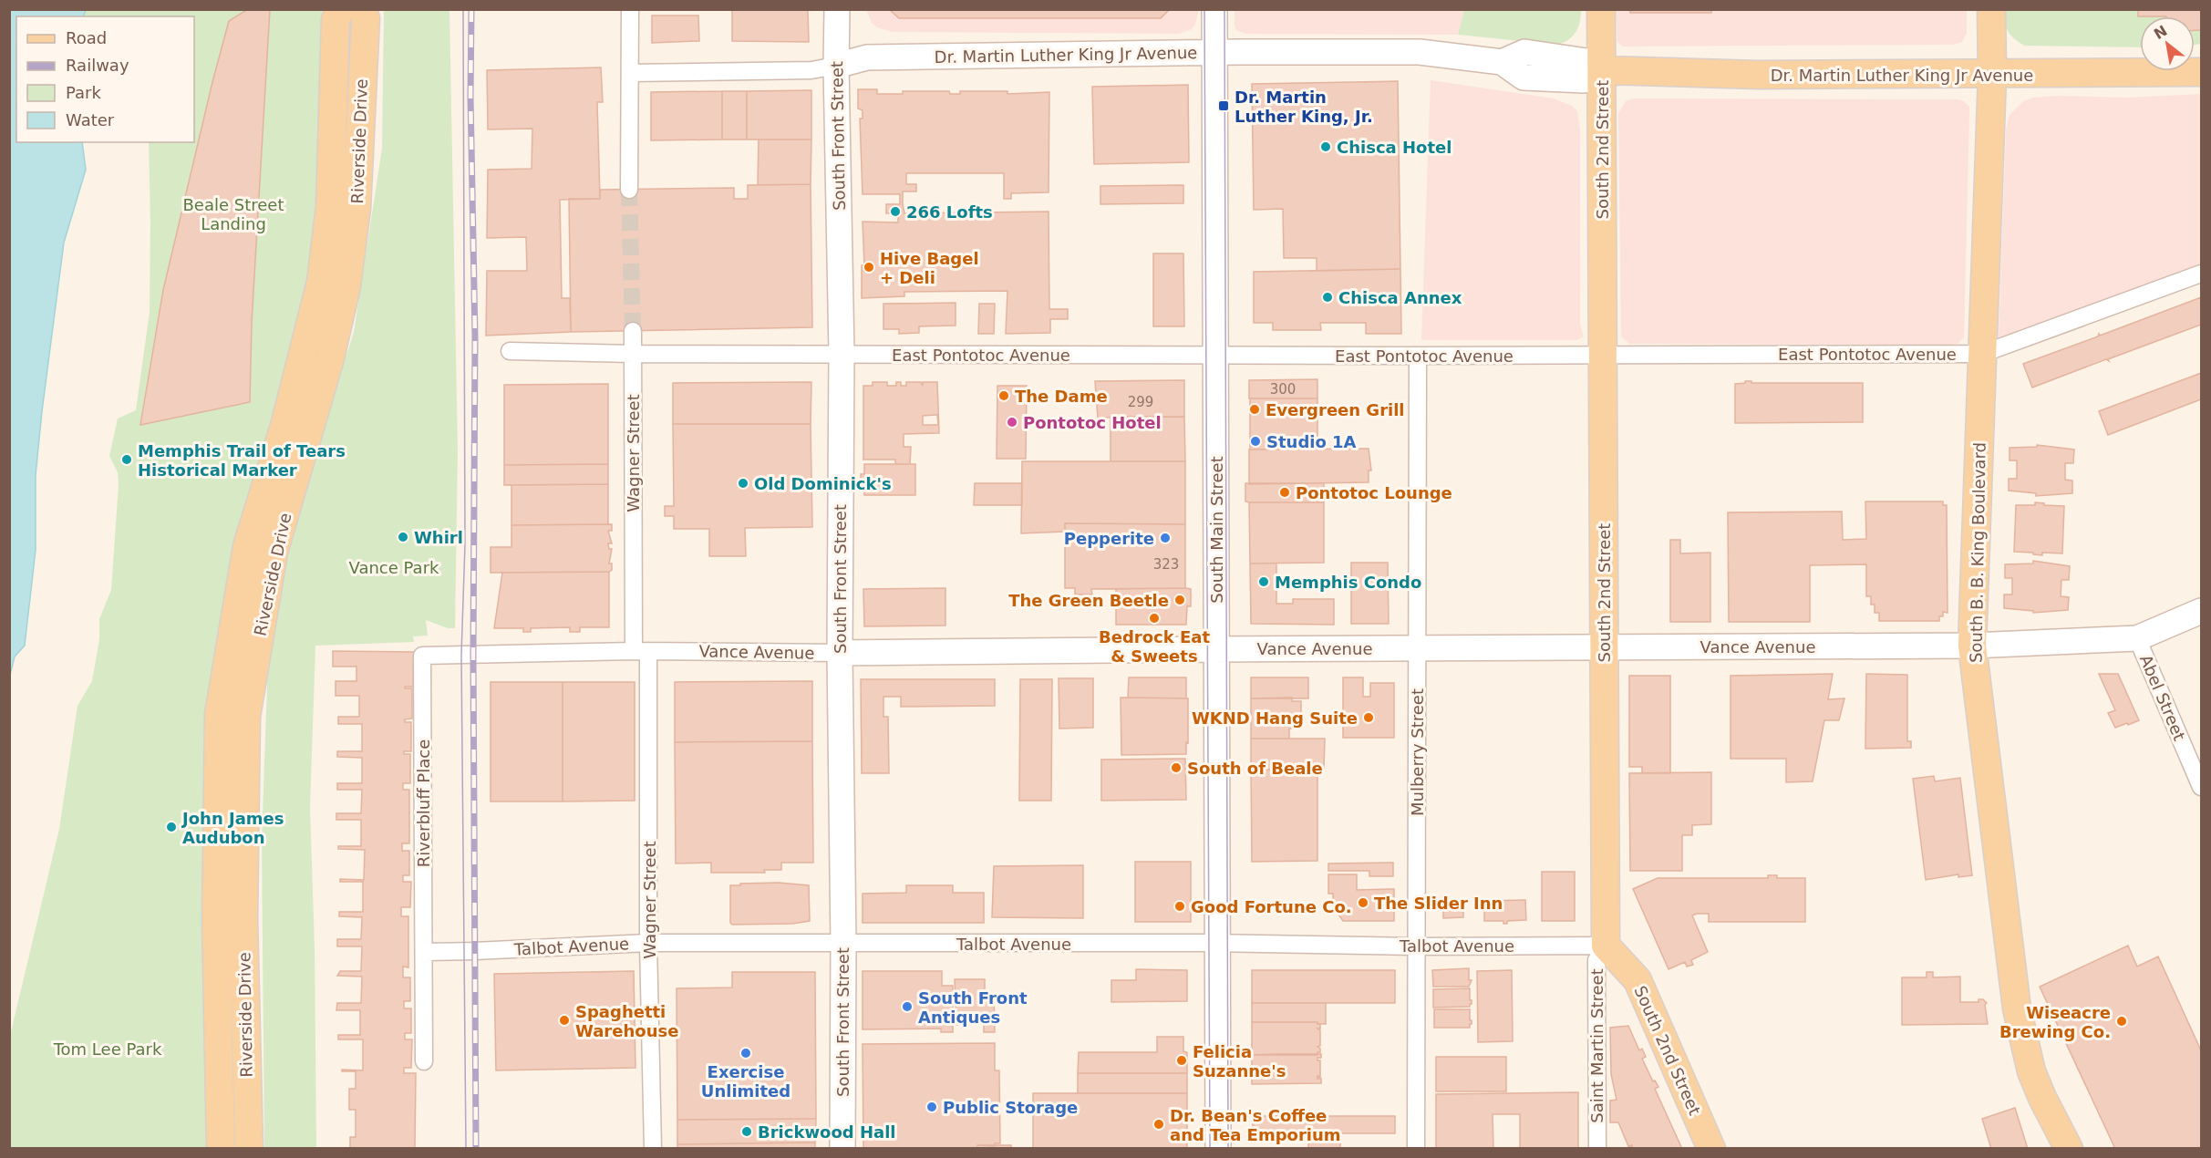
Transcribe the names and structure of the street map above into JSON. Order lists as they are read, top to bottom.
{
  "streets": {
    "main road": [
      "Dr. Martin Luther King Jr Avenue",
      "South Front Street",
      "Riverside Drive",
      "South 2nd Street",
      "South Main Street",
      "South B. B. King Boulevard",
      "Vance Avenue"
    ],
    "street": [
      "East Pontotoc Avenue",
      "Wagner Street",
      "Abel Street",
      "Mulberry Street",
      "Riverbluff Place",
      "Talbot Avenue",
      "Saint Martin Street"
    ]
  },
  "crossings": [
    ["Dr. Martin Luther King Jr Avenue", "South Front Street"],
    ["Dr. Martin Luther King Jr Avenue", "South 2nd Street"],
    ["Dr. Martin Luther King Jr Avenue", "South Main Street"],
    ["Dr. Martin Luther King Jr Avenue", "South B. B. King Boulevard"],
    ["South Front Street", "East Pontotoc Avenue"],
    ["South Front Street", "Vance Avenue"],
    ["South Front Street", "Talbot Avenue"],
    ["South 2nd Street", "East Pontotoc Avenue"],
    ["South 2nd Street", "Vance Avenue"],
    ["South 2nd Street", "Talbot Avenue"],
    ["South 2nd Street", "Saint Martin Street"],
    ["East Pontotoc Avenue", "Wagner Street"],
    ["East Pontotoc Avenue", "South Main Street"],
    ["East Pontotoc Avenue", "South B. B. King Boulevard"],
    ["East Pontotoc Avenue", "Mulberry Street"],
    ["Wagner Street", "Vance Avenue"],
    ["Wagner Street", "Talbot Avenue"],
    ["South Main Street", "Vance Avenue"],
    ["South Main Street", "Talbot Avenue"],
    ["South B. B. King Boulevard", "Vance Avenue"],
    ["Vance Avenue", "Abel Street"],
    ["Vance Avenue", "Mulberry Street"],
    ["Vance Avenue", "Riverbluff Place"],
    ["Mulberry Street", "Talbot Avenue"],
    ["Riverbluff Place", "Talbot Avenue"],
    ["Talbot Avenue", "Saint Martin Street"]
  ],
  "parks": ["Beale Street Landing", "Vance Park", "Tom Lee Park"],
  "places": {
    "transit": ["Dr. Martin Luther King, Jr."],
    "other": [
      "Chisca Hotel",
      "266 Lofts",
      "Hive Bagel + Deli",
      "Chisca Annex",
      "The Dame",
      "Evergreen Grill",
      "Pontotoc Hotel",
      "Studio 1A",
      "Memphis Trail of Tears Historical Marker",
      "Old Dominick's",
      "Pontotoc Lounge",
      "Whirl",
      "Pepperite",
      "Memphis Condo",
      "The Green Beetle",
      "Bedrock Eat & Sweets",
      "WKND Hang Suite",
      "South of Beale",
      "John James Audubon",
      "The Slider Inn",
      "Good Fortune Co.",
      "South Front Antiques",
      "Spaghetti Warehouse",
      "Wiseacre Brewing Co.",
      "Exercise Unlimited",
      "Felicia Suzanne's",
      "Public Storage",
      "Dr. Bean's Coffee and Tea Emporium",
      "Brickwood Hall"
    ]
  },
  "house_numbers": ["300", "299", "323"],
  "legend": [
    "Road",
    "Railway",
    "Park",
    "Water"
  ],
  "north": "top left"
}
